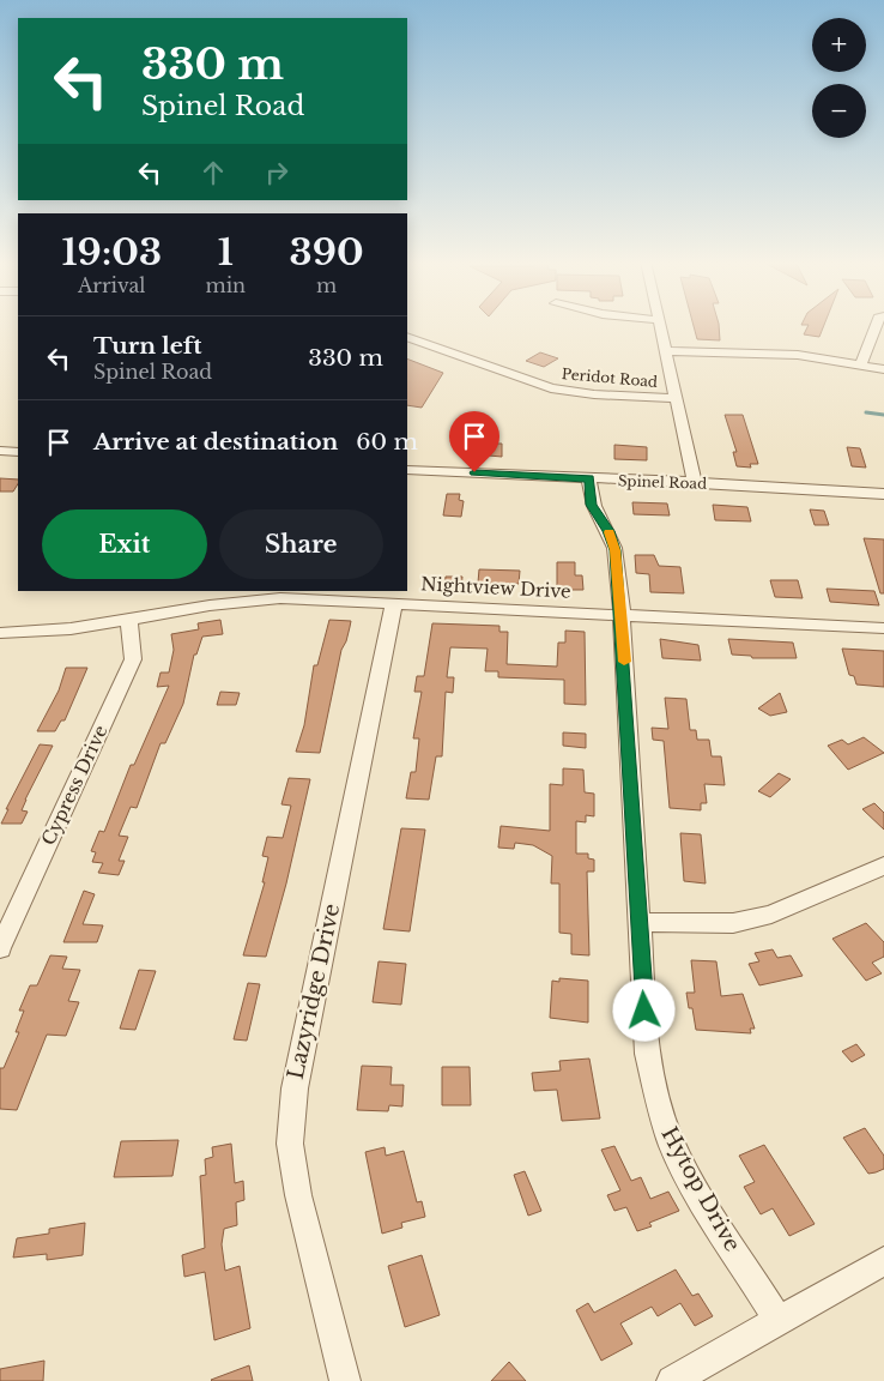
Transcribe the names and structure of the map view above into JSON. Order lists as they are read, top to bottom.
{
  "streets": {
    "street": [
      "Peridot Road",
      "Spinel Road",
      "Nightview Drive",
      "Cypress Drive",
      "Lazyridge Drive",
      "Hytop Drive"
    ]
  },
  "crossings": [
    ["Spinel Road", "Hytop Drive"],
    ["Nightview Drive", "Cypress Drive"],
    ["Nightview Drive", "Lazyridge Drive"],
    ["Nightview Drive", "Hytop Drive"]
  ],
  "page": {
    "map_buttons": ["+", "−"],
    "turn": ["330 m", "Spinel Road"],
    "eta": [
      "19:03",
      "Arrival",
      "1",
      "min",
      "390",
      "m"
    ],
    "list": [
      {
        "name": "Turn left",
        "note": "Spinel Road",
        "value": "330 m"
      },
      {
        "name": "Arrive at destination",
        "value": "60 m"
      }
    ],
    "buttons": ["Exit", "Share"]
  }
}
